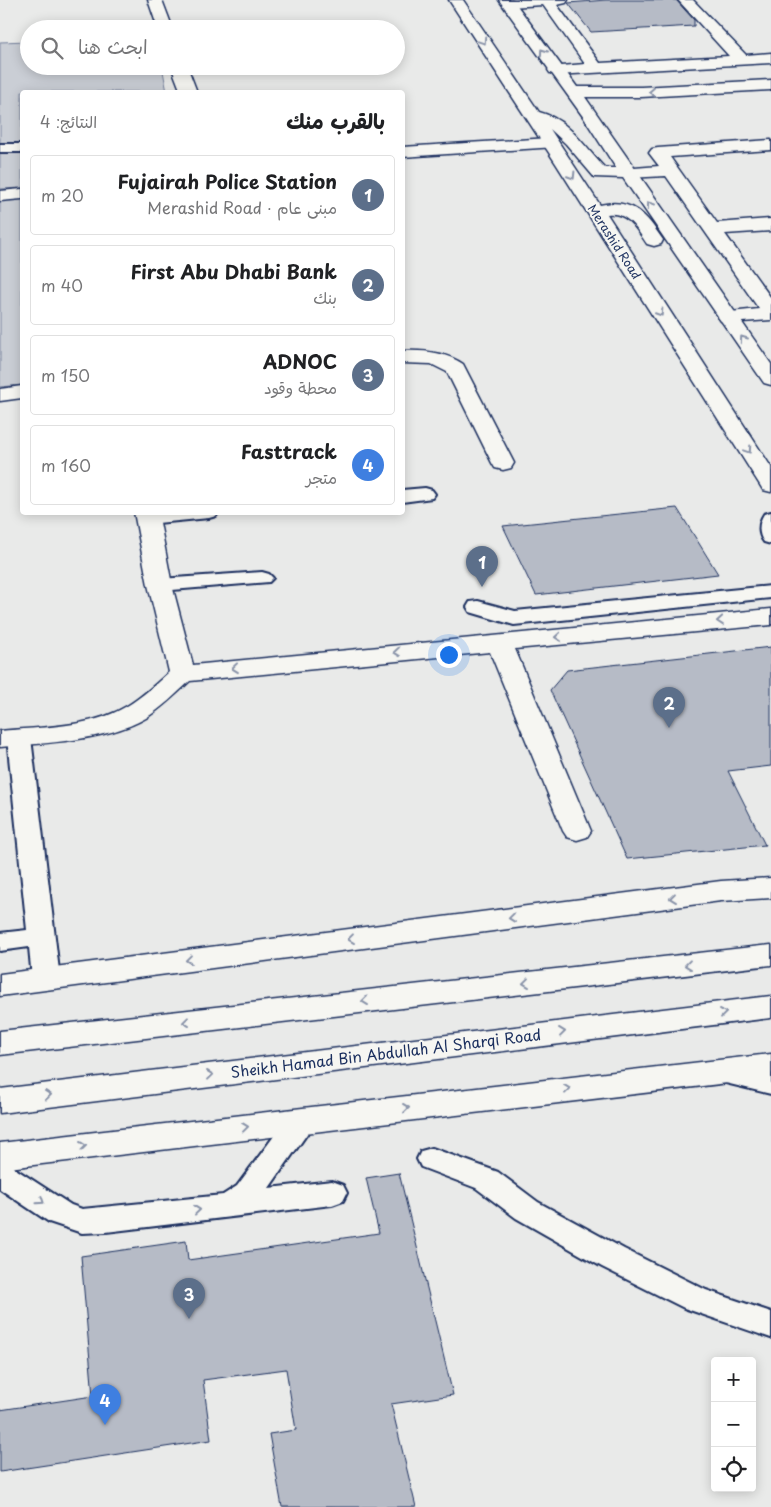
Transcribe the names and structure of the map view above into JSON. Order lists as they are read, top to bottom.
{
  "streets": {
    "main road": ["Merashid Road", "Sheikh Hamad Bin Abdullah Al Sharqi Road"]
  },
  "page": {
    "search": "ابحث هنا",
    "heading": ["بالقرب منك", "النتائج: 4"],
    "list": [
      {
        "mark": "1",
        "name": "Fujairah Police Station",
        "note": "مبنى عام · Merashid Road",
        "value": "20 m"
      },
      {
        "mark": "2",
        "name": "First Abu Dhabi Bank",
        "note": "بنك",
        "value": "40 m"
      },
      {
        "mark": "3",
        "name": "ADNOC",
        "note": "محطة وقود",
        "value": "150 m"
      },
      {
        "mark": "4",
        "name": "Fasttrack",
        "note": "متجر",
        "value": "160 m"
      }
    ],
    "pins": [
      "1",
      "2",
      "3",
      "4"
    ],
    "map_buttons": ["+", "−"]
  }
}
